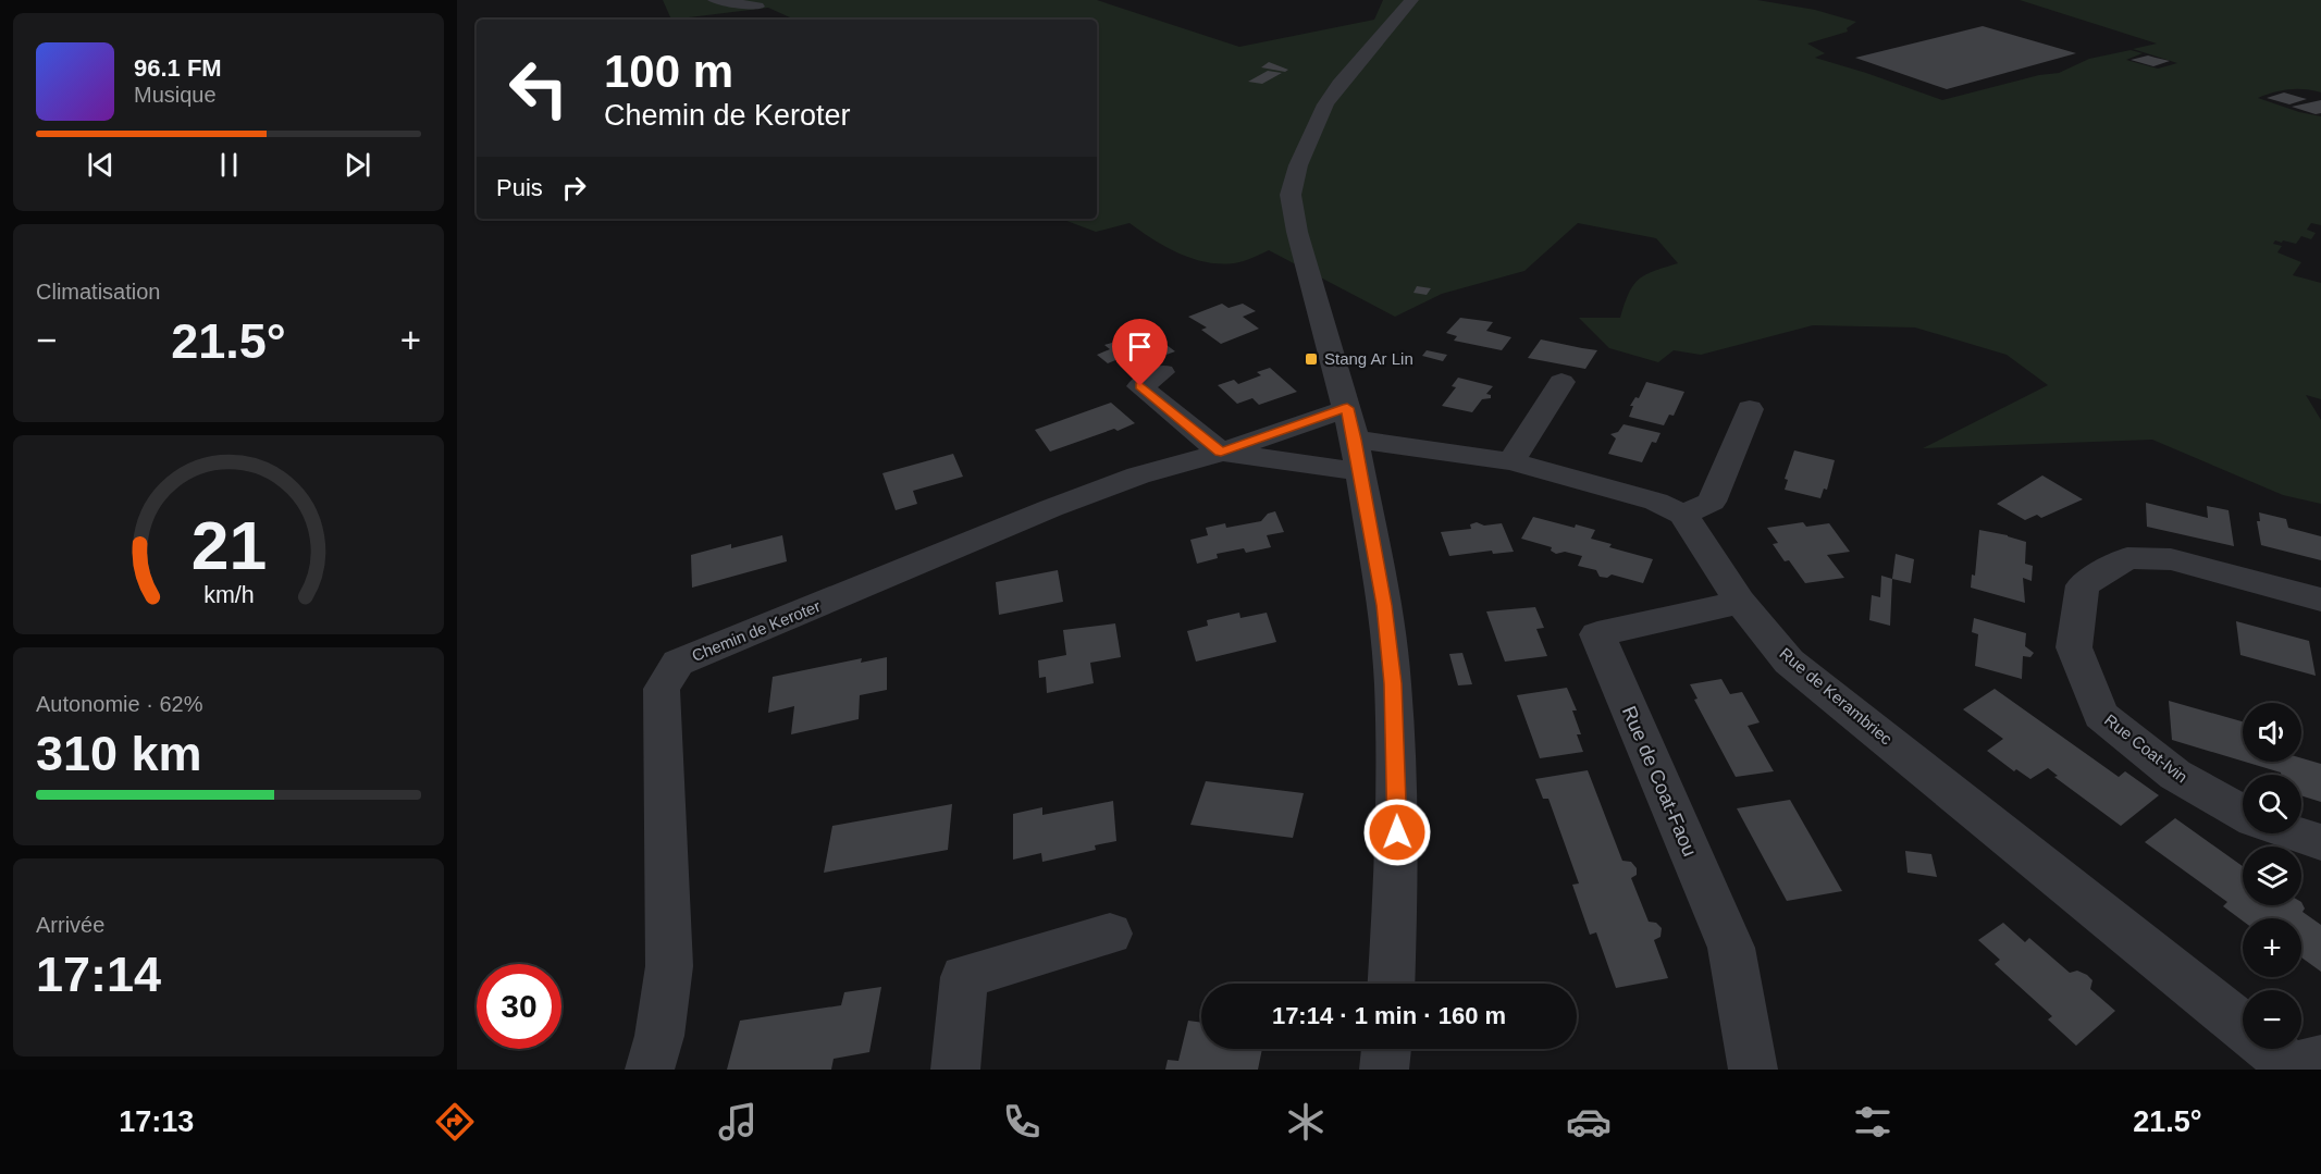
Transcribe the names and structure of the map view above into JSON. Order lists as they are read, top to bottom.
{
  "streets": {
    "street": [
      "Chemin de Keroter",
      "Rue de Kerambriec",
      "Rue Coat-Ivin",
      "Rue de Coat-Faou"
    ]
  },
  "crossings": [
    ["Rue de Kerambriec", "Rue de Coat-Faou"]
  ],
  "places": {
    "transit": ["Stang Ar Lin"]
  },
  "page": {
    "turn": ["100 m", "Chemin de Keroter"],
    "song": ["96.1 FM", "Musique"],
    "then": "Puis",
    "tile": [
      "Climatisation",
      ["Autonomie · 62%", "310 km"],
      ["Arrivée", "17:14"]
    ],
    "heat": ["−", "21.5°", "+"],
    "map_buttons": ["+", "−"],
    "limit": "30",
    "trip": "17:14 · 1 min · 160 m",
    "tabs": ["17:13", "21.5°"],
    "gauge": ["21", "km/h"]
  }
}
